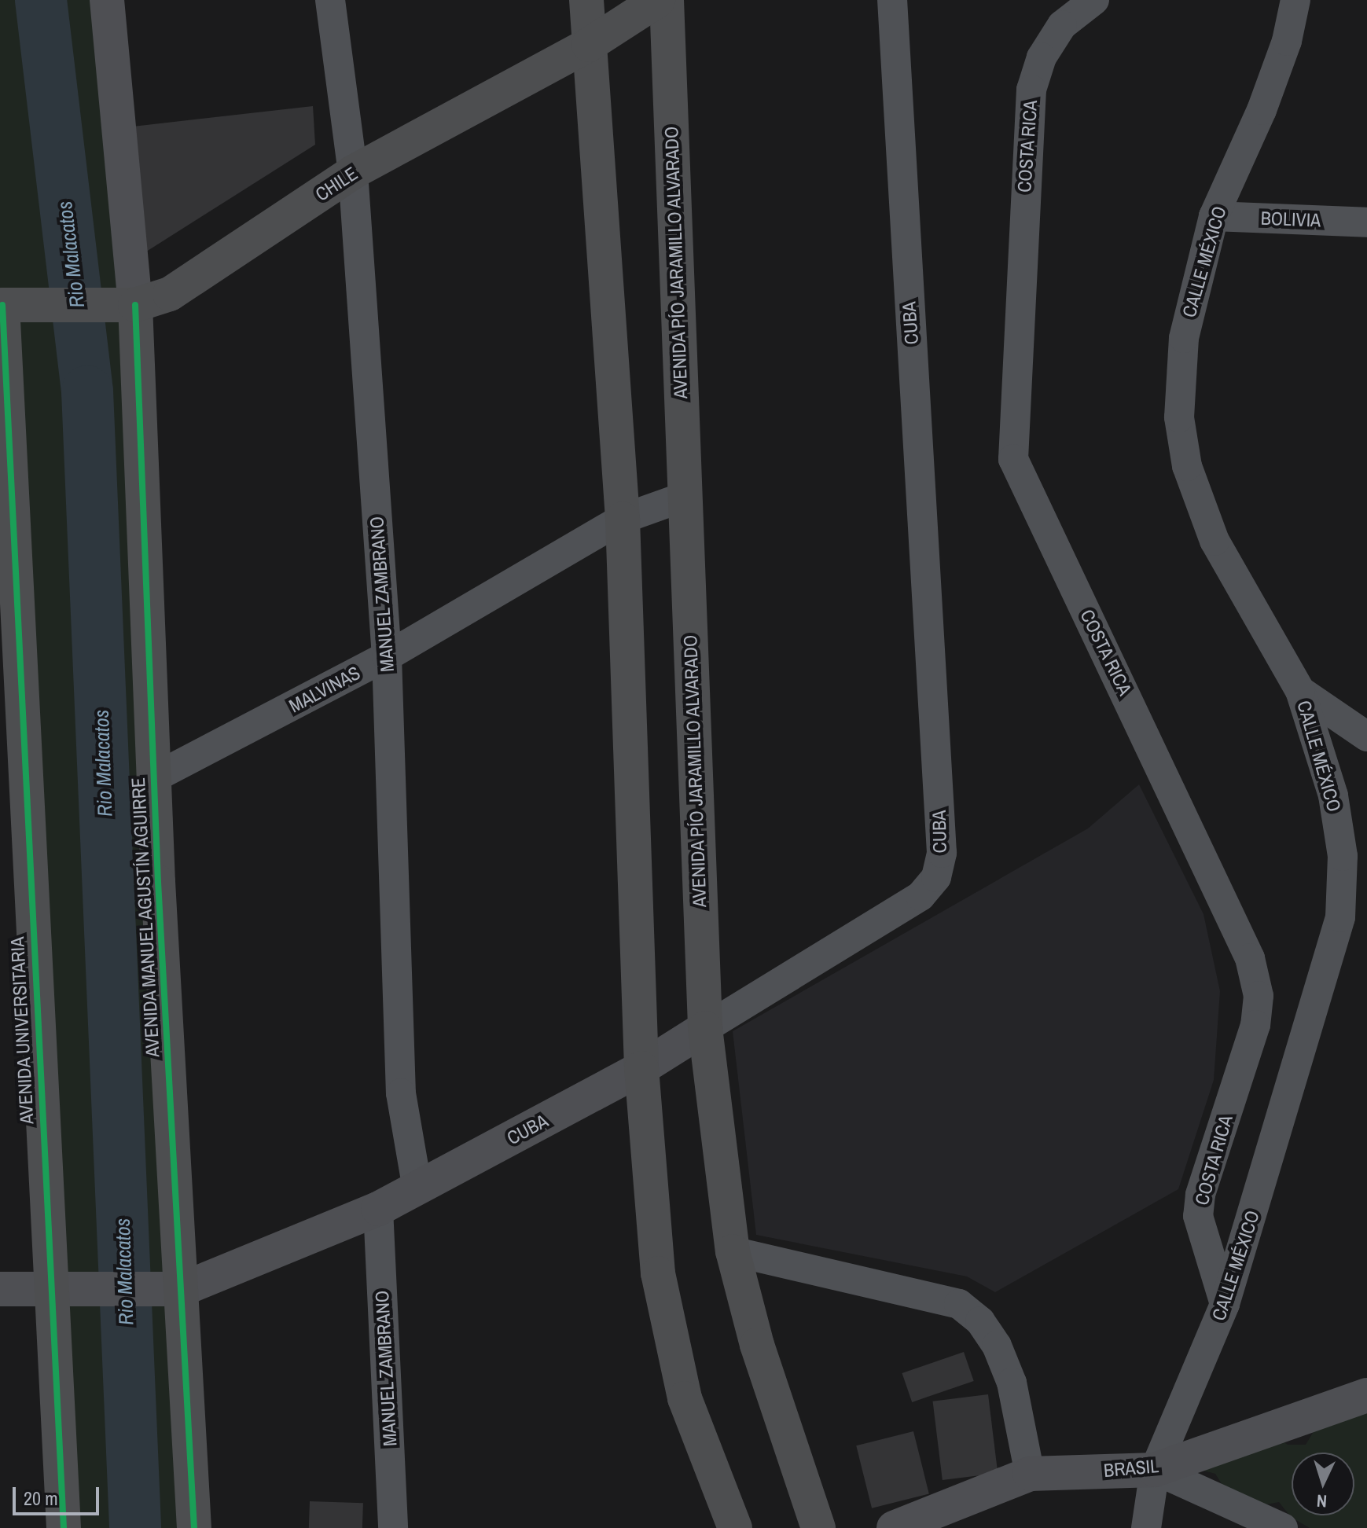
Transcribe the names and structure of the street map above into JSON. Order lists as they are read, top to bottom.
{
  "streets": {
    "main road": [
      "CHILE",
      "AVENIDA PÍO JARAMILLO ALVARADO",
      "AVENIDA MANUEL AGUSTÍN AGUIRRE",
      "AVENIDA UNIVERSITARIA"
    ],
    "street": [
      "COSTA RICA",
      "BOLIVIA",
      "CALLE MÉXICO",
      "CUBA",
      "MANUEL ZAMBRANO",
      "MALVINAS",
      "BRASIL"
    ]
  },
  "crossings": [
    ["COSTA RICA", "CALLE MÉXICO"],
    ["CHILE", "MANUEL ZAMBRANO"],
    ["CHILE", "AVENIDA MANUEL AGUSTÍN AGUIRRE"],
    ["CHILE", "AVENIDA UNIVERSITARIA"],
    ["BOLIVIA", "CALLE MÉXICO"],
    ["CALLE MÉXICO", "BRASIL"],
    ["AVENIDA PÍO JARAMILLO ALVARADO", "CUBA"],
    ["AVENIDA PÍO JARAMILLO ALVARADO", "MALVINAS"],
    ["CUBA", "MANUEL ZAMBRANO"],
    ["CUBA", "AVENIDA MANUEL AGUSTÍN AGUIRRE"],
    ["MANUEL ZAMBRANO", "MALVINAS"],
    ["MALVINAS", "AVENIDA MANUEL AGUSTÍN AGUIRRE"]
  ],
  "water": ["Rio Malacatos"],
  "scale_bar": "20 m",
  "north": "bottom"
}
